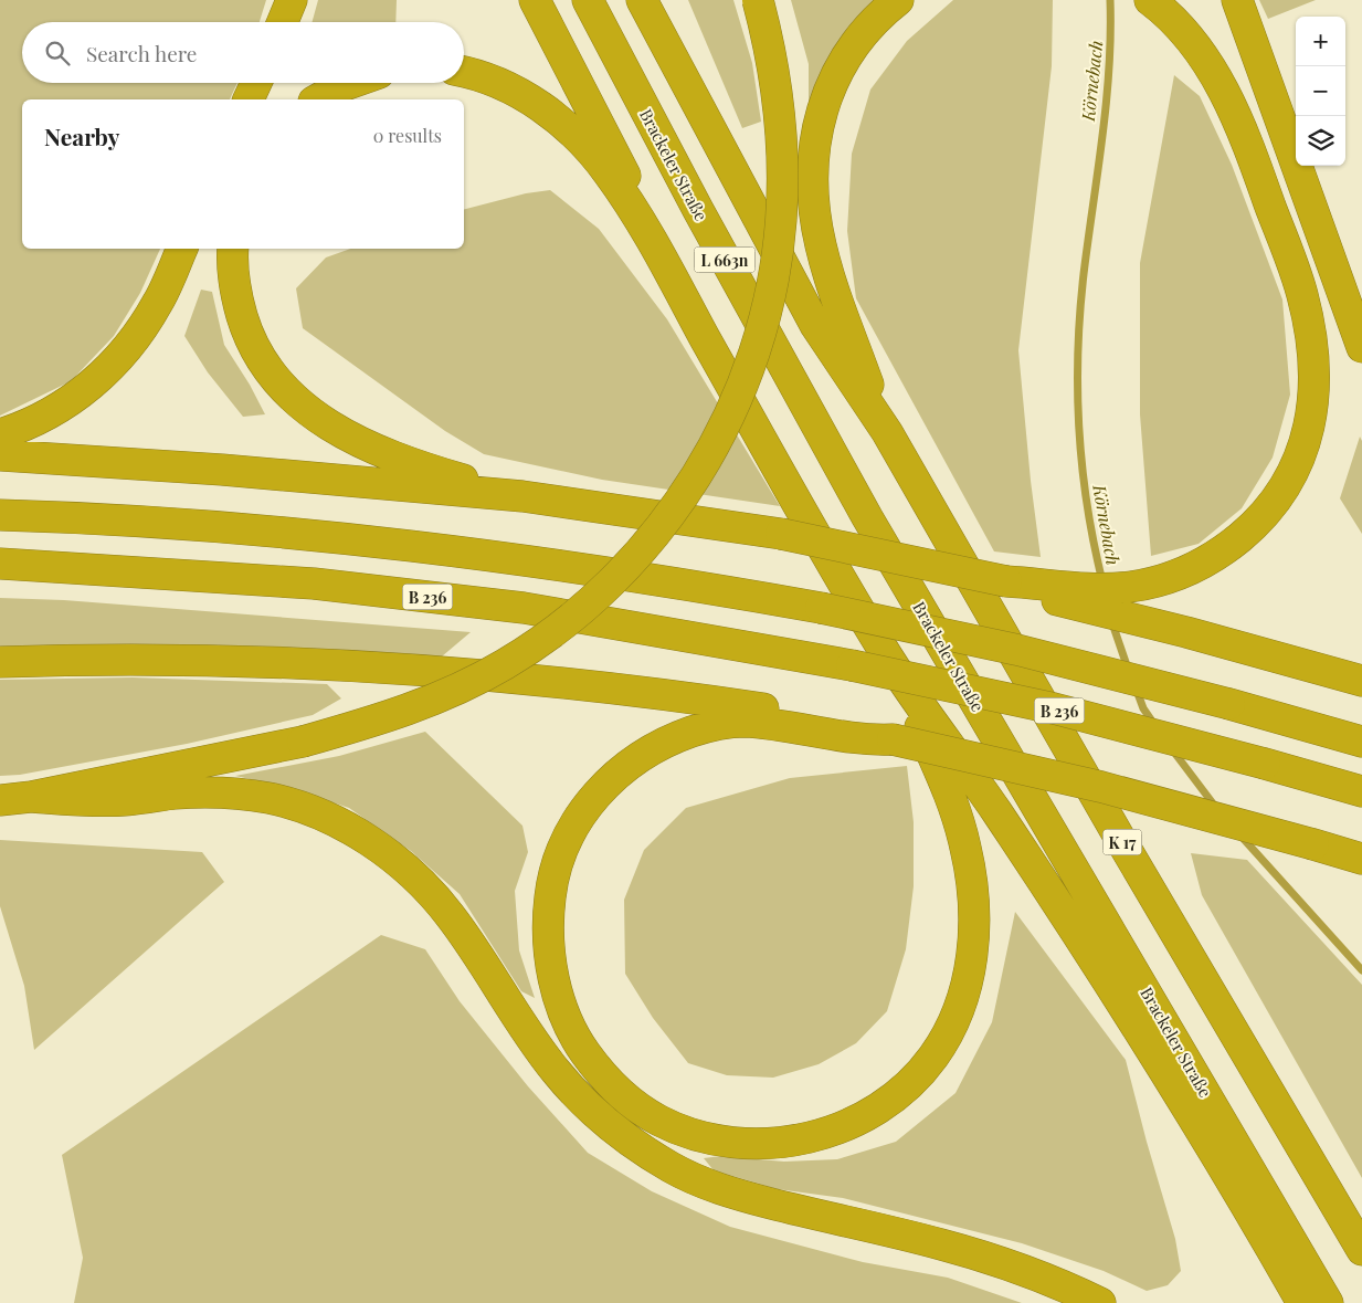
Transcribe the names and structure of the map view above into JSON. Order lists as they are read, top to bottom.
{
  "streets": {
    "highway": [
      "Brackeler Straße",
      "L 663n",
      "B 236",
      "K 17"
    ]
  },
  "crossings": [
    ["L 663n", "K 17"]
  ],
  "water": ["Körnebach"],
  "page": {
    "map_buttons": ["+", "−"],
    "search": "Search here",
    "heading": ["Nearby", "0 results"]
  }
}
